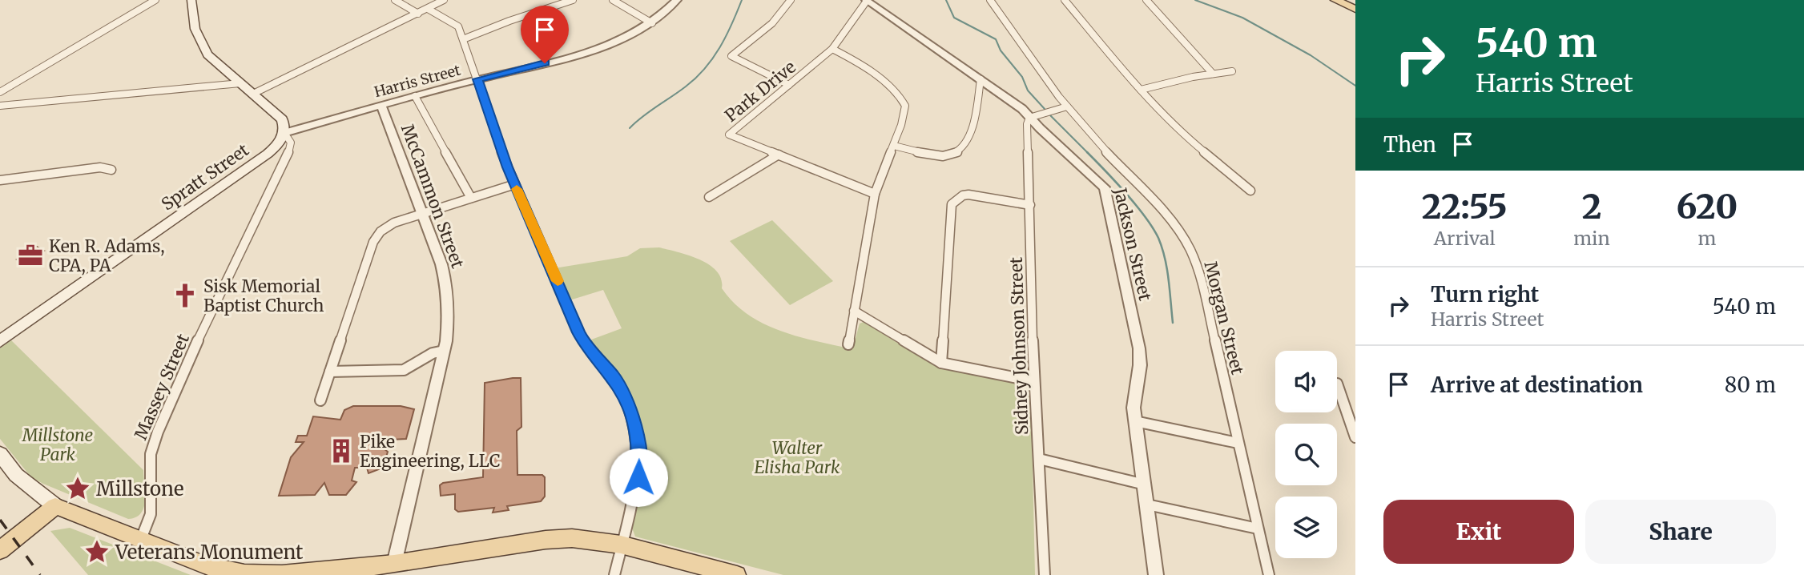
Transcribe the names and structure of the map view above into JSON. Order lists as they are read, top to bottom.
{
  "streets": {
    "main road": ["Spratt Street"],
    "street": [
      "Harris Street",
      "Park Drive",
      "McCammon Street",
      "Jackson Street",
      "Morgan Street",
      "Sidney Johnson Street",
      "Massey Street"
    ]
  },
  "crossings": [
    ["Harris Street", "Spratt Street"],
    ["Harris Street", "McCammon Street"],
    ["Harris Street", "Massey Street"],
    ["Park Drive", "Jackson Street"],
    ["Spratt Street", "Massey Street"],
    ["Jackson Street", "Sidney Johnson Street"]
  ],
  "parks": ["Millstone Park", "Walter Elisha Park"],
  "places": {
    "office": ["Ken R. Adams, CPA, PA"],
    "church": ["Sisk Memorial Baptist Church"],
    "building": ["Pike Engineering, LLC"],
    "place": ["Millstone", "Veterans Monument"]
  },
  "page": {
    "turn": ["540 m", "Harris Street"],
    "then": "Then",
    "eta": [
      "22:55",
      "Arrival",
      "2",
      "min",
      "620",
      "m"
    ],
    "list": [
      {
        "name": "Turn right",
        "note": "Harris Street",
        "value": "540 m"
      },
      {
        "name": "Arrive at destination",
        "value": "80 m"
      }
    ],
    "buttons": ["Exit", "Share"]
  }
}
